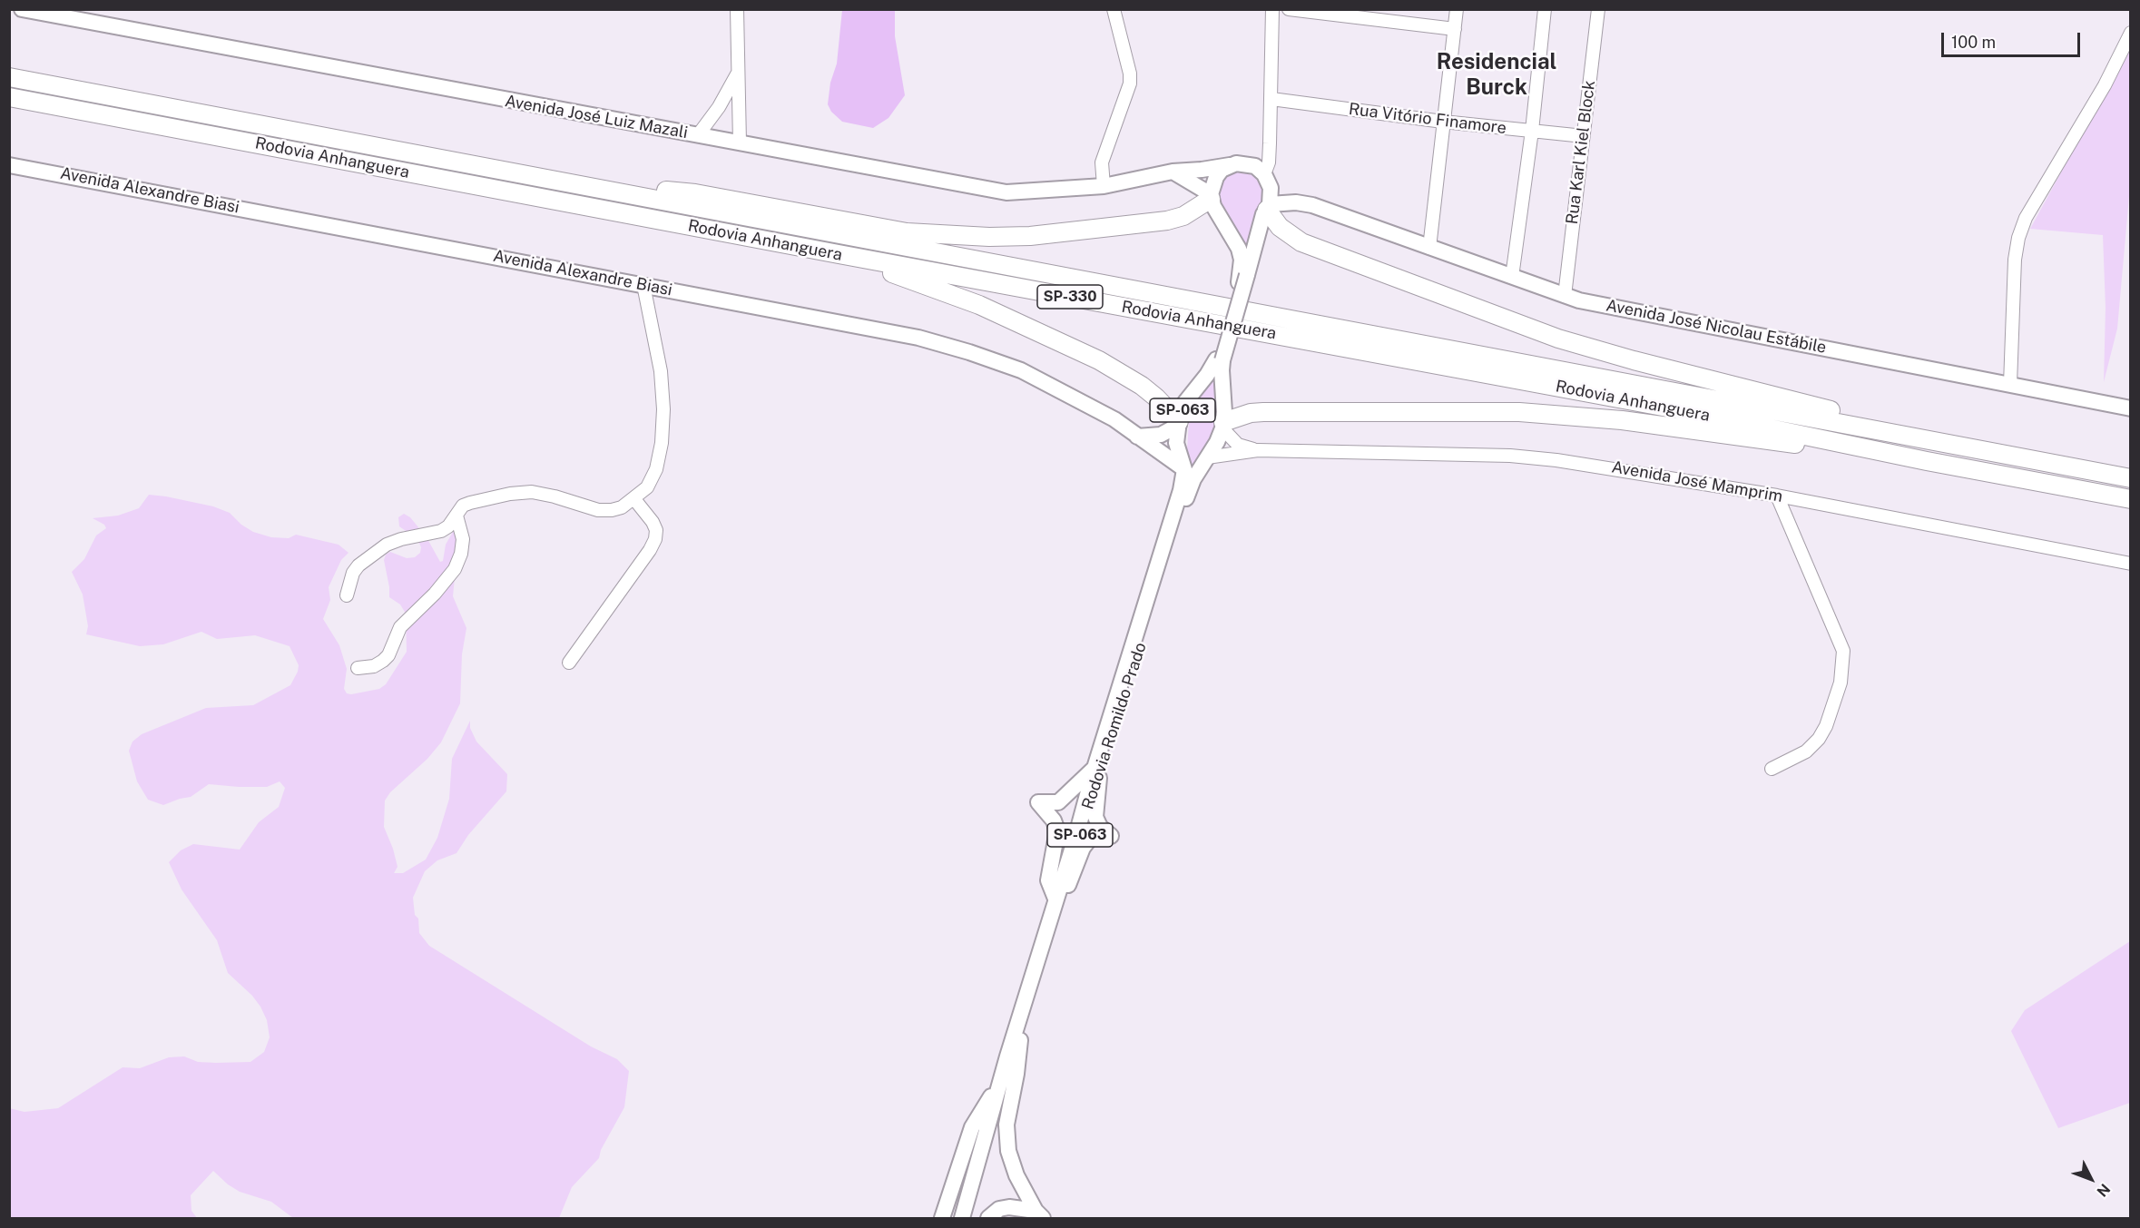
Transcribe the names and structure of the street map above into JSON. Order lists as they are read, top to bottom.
{
  "streets": {
    "highway": ["Rodovia Anhanguera", "SP-330"],
    "main road": [
      "Avenida José Luiz Mazali",
      "Avenida Alexandre Biasi",
      "Avenida José Nicolau Estábile",
      "SP-063",
      "Rodovia Romildo Prado"
    ],
    "street": ["Rua Vitório Finamore", "Rua Karl Kiel Block", "Avenida José Mamprim"]
  },
  "crossings": [
    ["Avenida José Luiz Mazali", "Avenida José Nicolau Estábile"],
    ["Rua Vitório Finamore", "Rua Karl Kiel Block"],
    ["Rua Karl Kiel Block", "Avenida José Nicolau Estábile"],
    ["Avenida Alexandre Biasi", "SP-063"],
    ["Avenida Alexandre Biasi", "Rodovia Romildo Prado"],
    ["Avenida José Nicolau Estábile", "SP-063"],
    ["SP-063", "Avenida José Mamprim"],
    ["SP-063", "Rodovia Romildo Prado"],
    ["Avenida José Mamprim", "Rodovia Romildo Prado"]
  ],
  "districts": ["Residencial Burck"],
  "scale_bar": "100 m",
  "north": "bottom right"
}
